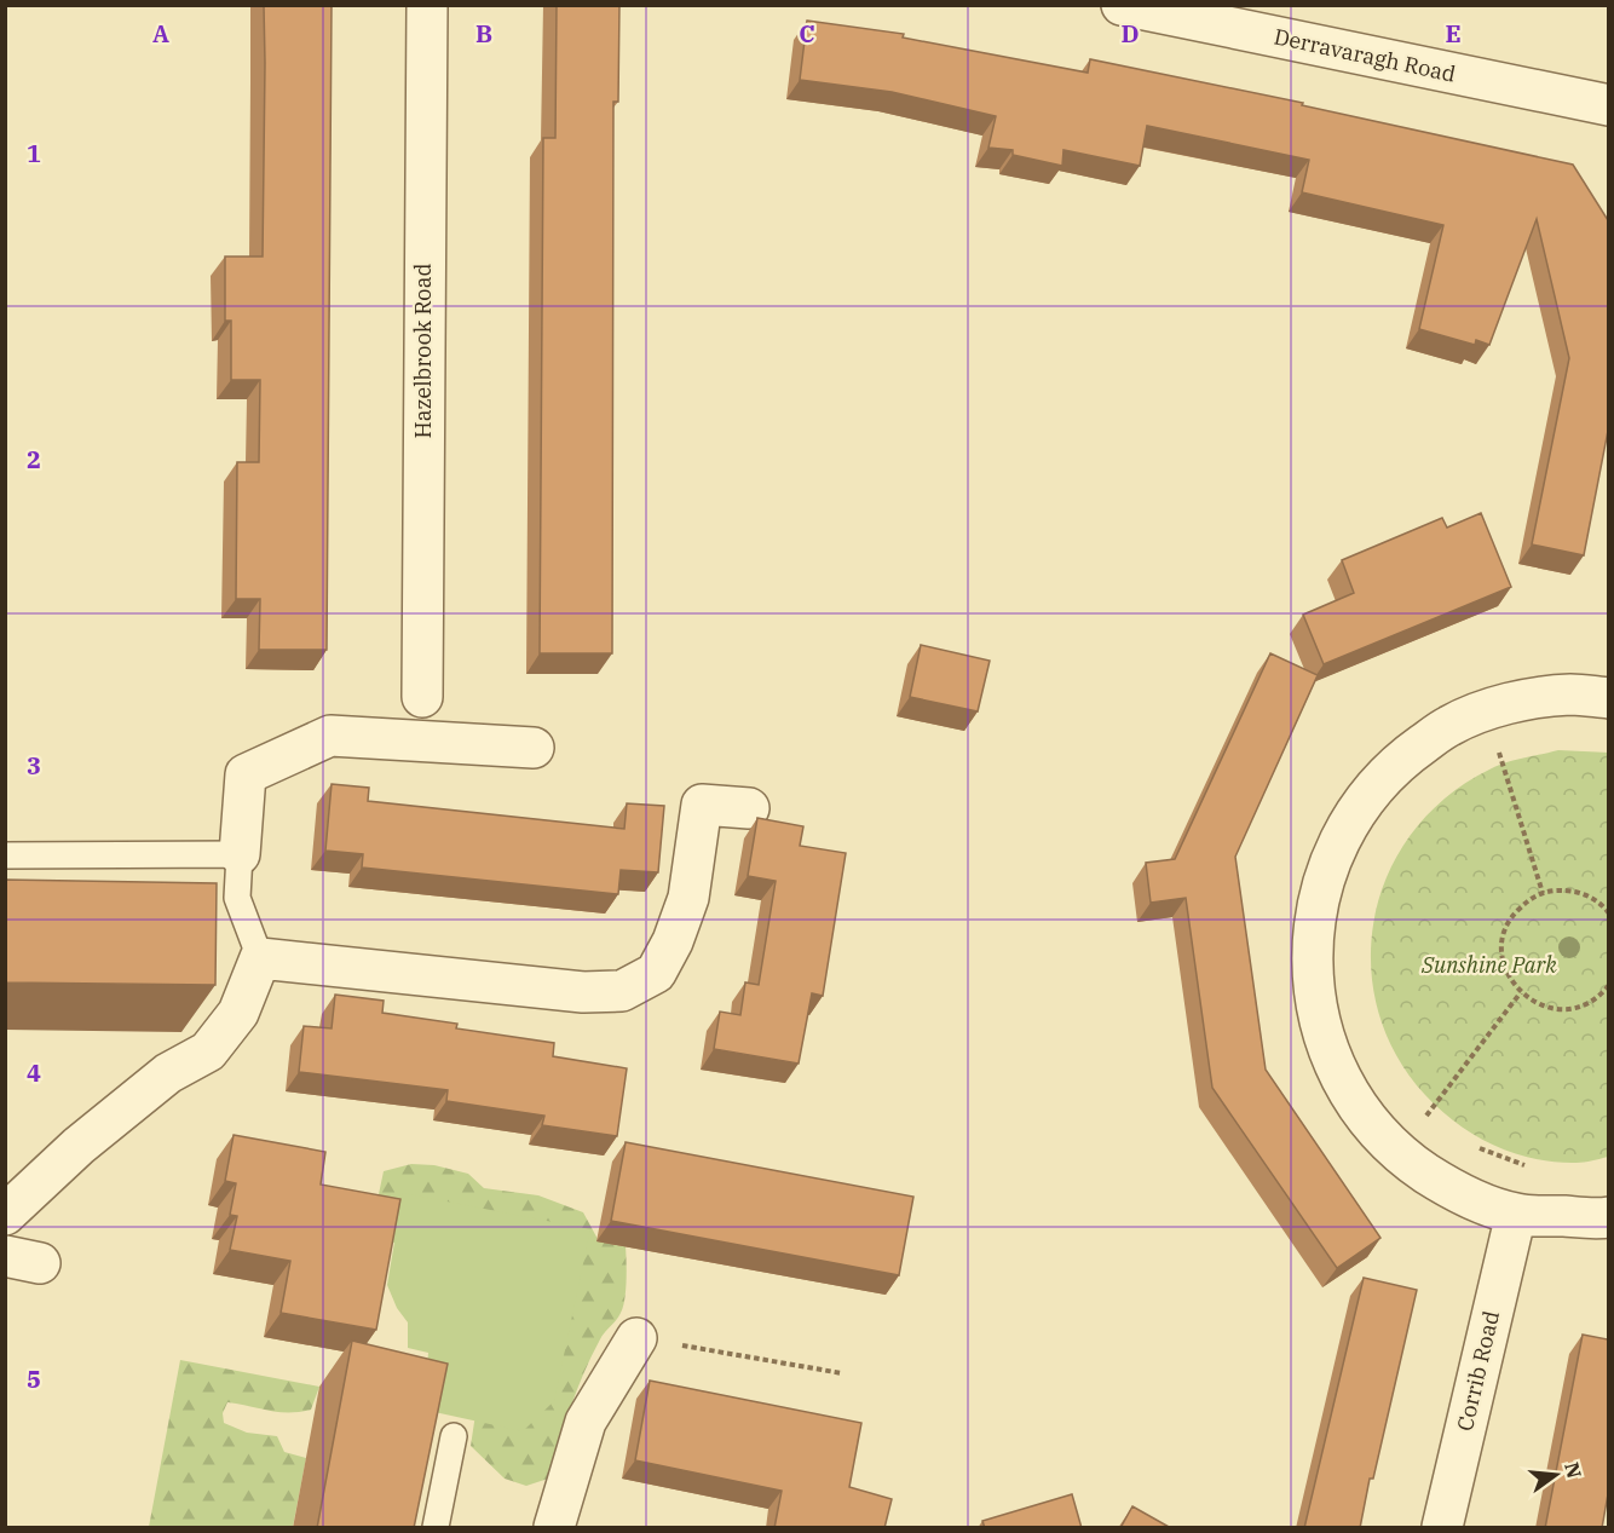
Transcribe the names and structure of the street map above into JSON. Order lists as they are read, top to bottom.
{
  "streets": {
    "street": ["Derravaragh Road", "Hazelbrook Road", "Corrib Road"]
  },
  "parks": ["Sunshine Park"],
  "north": "right",
  "grid": {
    "columns": [
      "A",
      "B",
      "C",
      "D",
      "E"
    ],
    "rows": [
      "1",
      "2",
      "3",
      "4",
      "5"
    ]
  }
}
